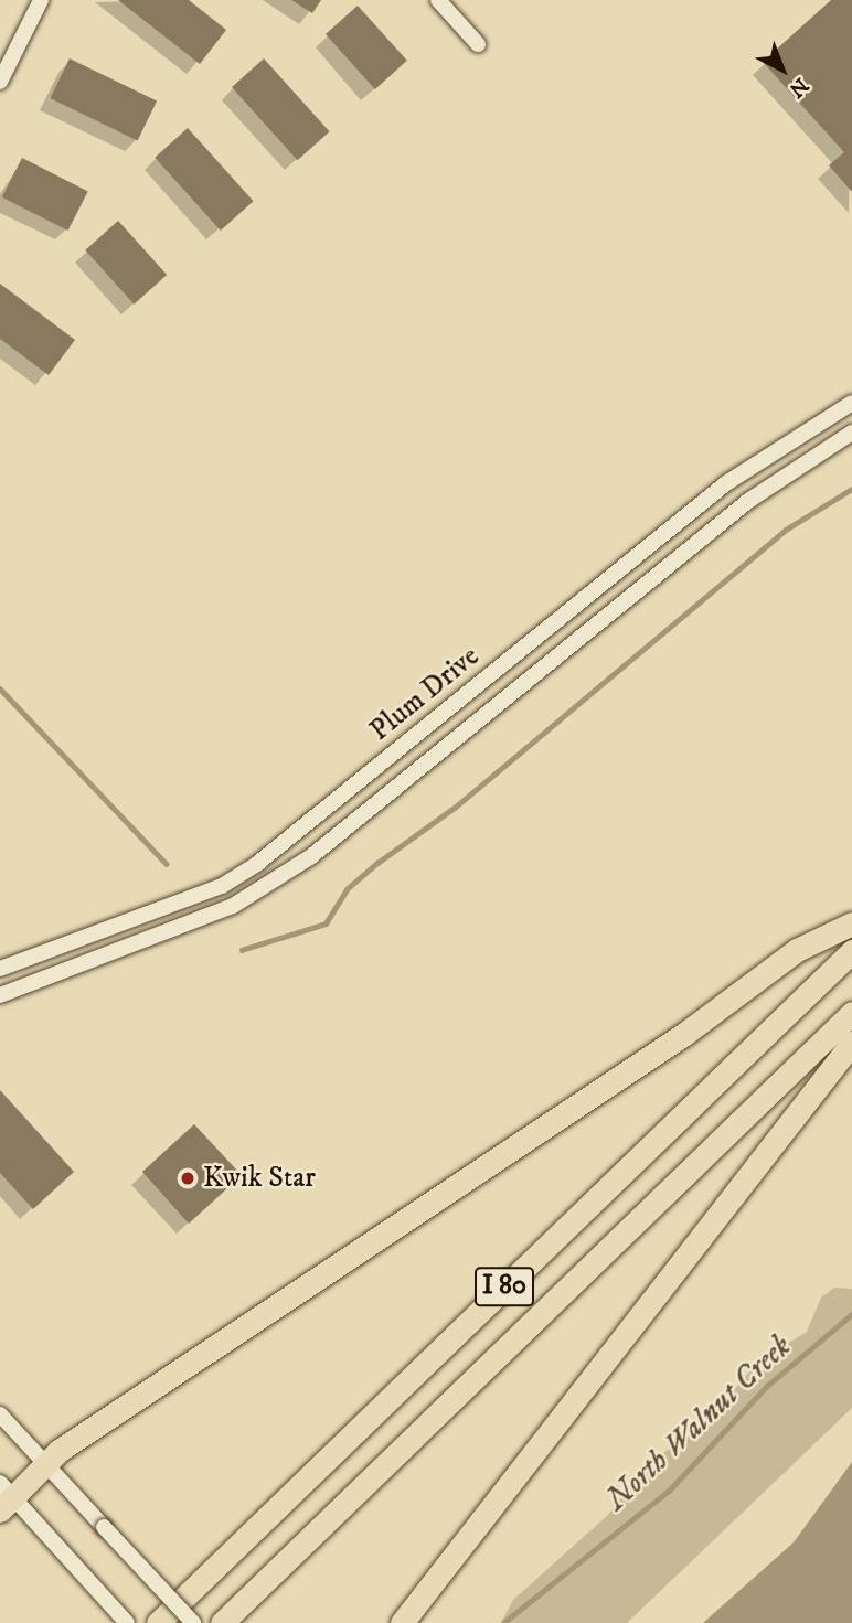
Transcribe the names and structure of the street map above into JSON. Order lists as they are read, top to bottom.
{
  "streets": {
    "highway": ["I 80"],
    "street": ["Plum Drive"]
  },
  "water": ["North Walnut Creek"],
  "places": ["Kwik Star"],
  "north": "bottom right"
}
